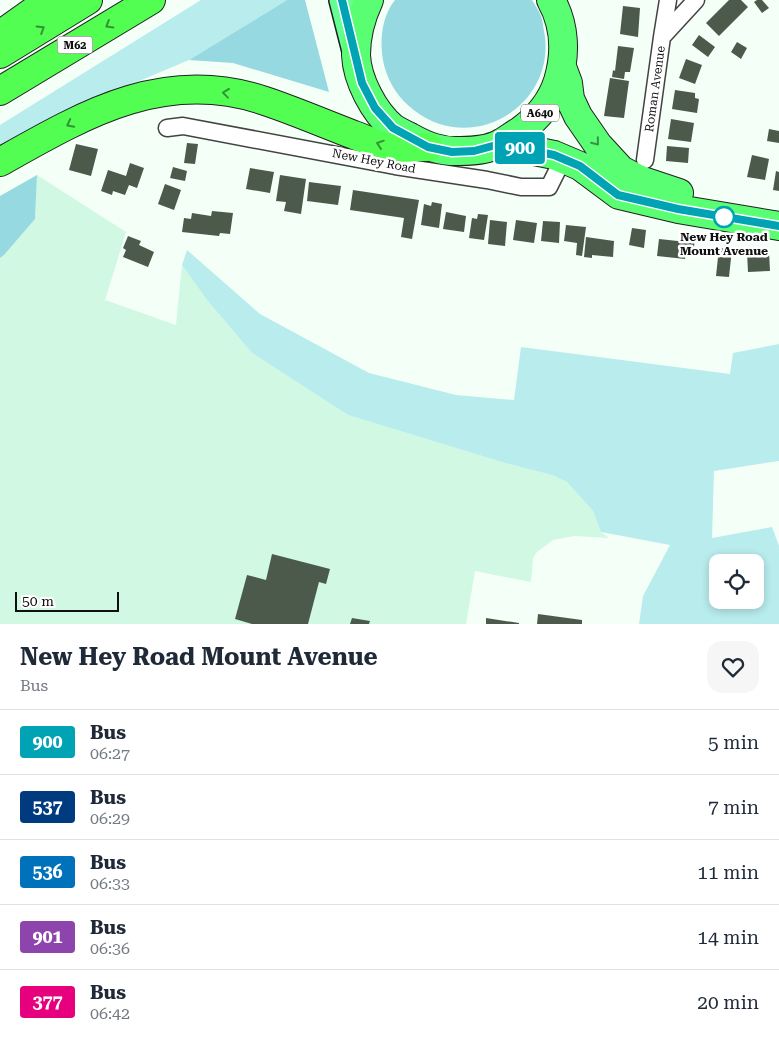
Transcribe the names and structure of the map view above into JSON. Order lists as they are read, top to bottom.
{
  "streets": {
    "highway": ["M62", "A640"],
    "street": ["Roman Avenue", "New Hey Road"]
  },
  "crossings": [
    ["A640", "New Hey Road"]
  ],
  "places": ["New Hey Road Mount Avenue"],
  "lines": ["bus line 900"],
  "scale_bar": "50 m",
  "page": {
    "on_map": "900",
    "scale": "50 m",
    "heading": ["New Hey Road Mount Avenue", "Bus"],
    "list": [
      {
        "mark": "900",
        "name": "Bus",
        "note": "06:27",
        "value": "5 min"
      },
      {
        "mark": "537",
        "name": "Bus",
        "note": "06:29",
        "value": "7 min"
      },
      {
        "mark": "536",
        "name": "Bus",
        "note": "06:33",
        "value": "11 min"
      },
      {
        "mark": "901",
        "name": "Bus",
        "note": "06:36",
        "value": "14 min"
      },
      {
        "mark": "377",
        "name": "Bus",
        "note": "06:42",
        "value": "20 min"
      }
    ]
  }
}
